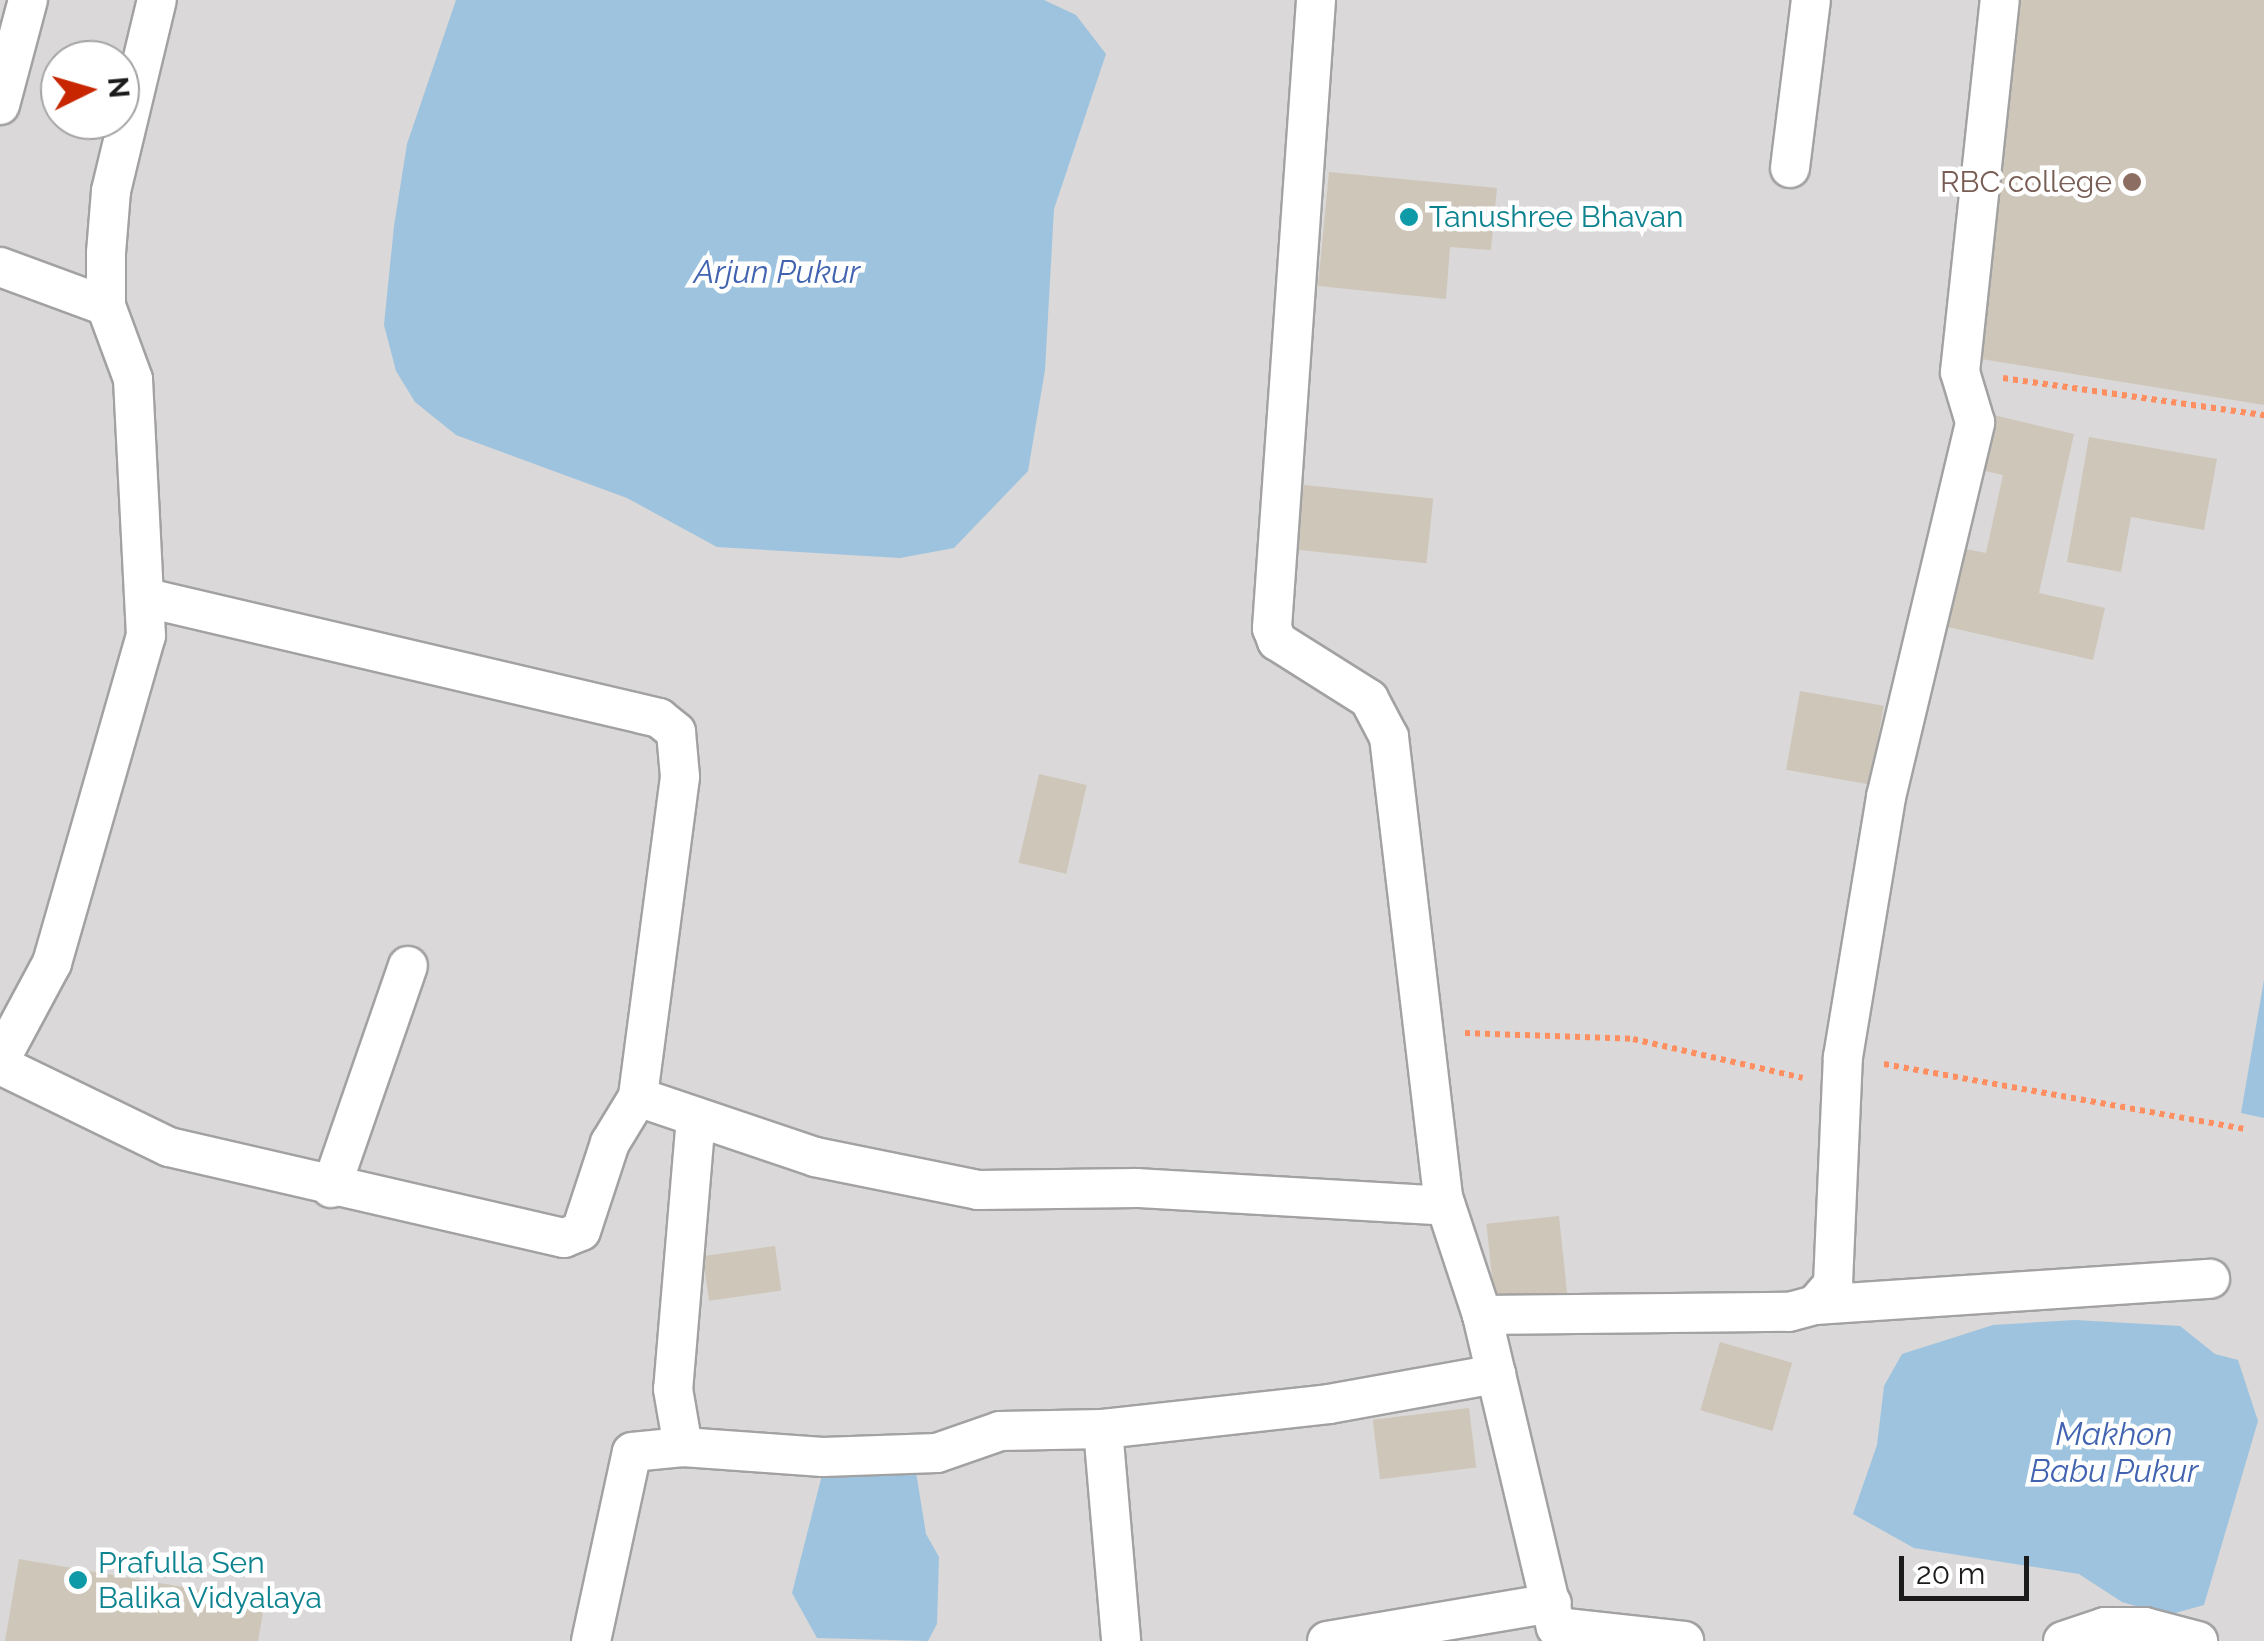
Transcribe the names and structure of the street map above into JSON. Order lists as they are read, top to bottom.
{
  "water": ["Arjun Pukur", "Makhon Babu Pukur"],
  "places": ["RBC college", "Tanushree Bhavan", "Prafulla Sen Balika Vidyalaya"],
  "scale_bar": "20 m",
  "north": "right"
}
